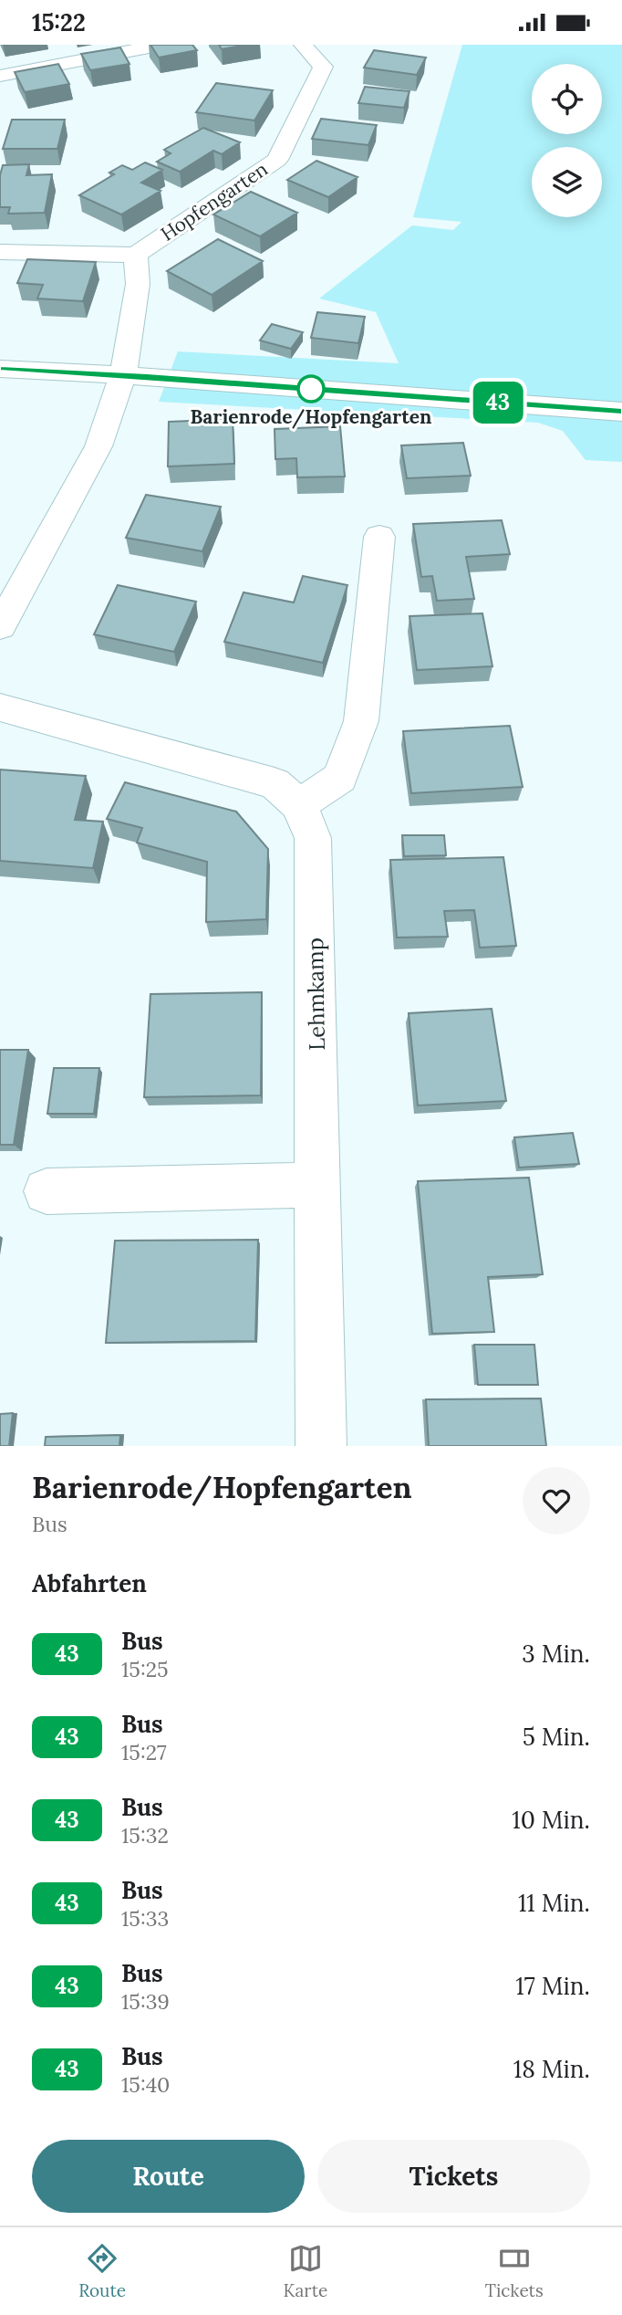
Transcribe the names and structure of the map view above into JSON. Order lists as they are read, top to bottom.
{
  "streets": {
    "street": ["Hopfengarten", "Lehmkamp"]
  },
  "places": ["Barienrode/Hopfengarten"],
  "lines": ["bus line 43"],
  "page": {
    "status": "15:22",
    "on_map": "43",
    "heading": [
      ["Barienrode/Hopfengarten", "Bus"],
      "Abfahrten"
    ],
    "list": [
      {
        "mark": "43",
        "name": "Bus",
        "note": "15:25",
        "value": "3 Min."
      },
      {
        "mark": "43",
        "name": "Bus",
        "note": "15:27",
        "value": "5 Min."
      },
      {
        "mark": "43",
        "name": "Bus",
        "note": "15:32",
        "value": "10 Min."
      },
      {
        "mark": "43",
        "name": "Bus",
        "note": "15:33",
        "value": "11 Min."
      },
      {
        "mark": "43",
        "name": "Bus",
        "note": "15:39",
        "value": "17 Min."
      },
      {
        "mark": "43",
        "name": "Bus",
        "note": "15:40",
        "value": "18 Min."
      }
    ],
    "buttons": ["Route", "Tickets"],
    "tabs": ["Route", "Karte", "Tickets"]
  }
}
